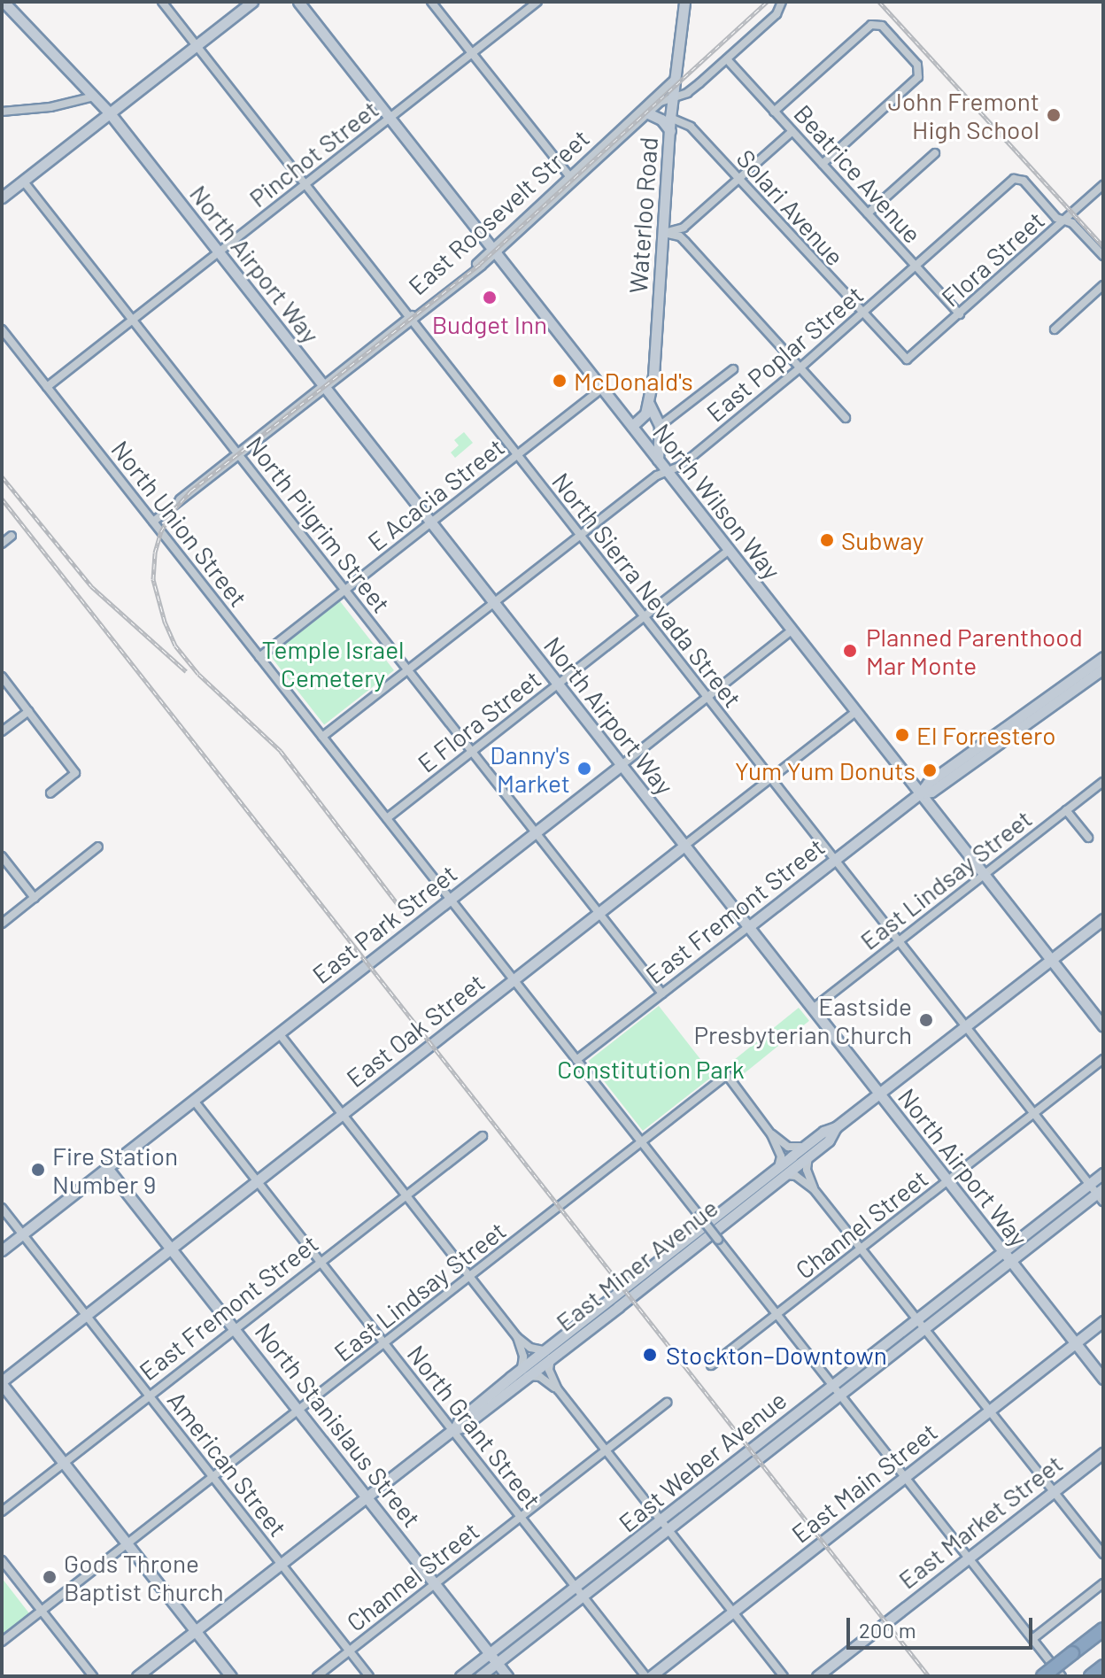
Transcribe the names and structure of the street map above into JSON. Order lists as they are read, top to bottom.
{
  "streets": {
    "main road": [
      "Waterloo Road",
      "North Airport Way",
      "North Wilson Way",
      "East Fremont Street",
      "East Park Street",
      "East Oak Street",
      "East Miner Avenue",
      "North Stanislaus Street",
      "East Weber Avenue",
      "East Main Street",
      "East Market Street"
    ],
    "street": [
      "Pinchot Street",
      "Beatrice Avenue",
      "Solari Avenue",
      "East Roosevelt Street",
      "Flora Street",
      "East Poplar Street",
      "E Acacia Street",
      "North Union Street",
      "North Pilgrim Street",
      "North Sierra Nevada Street",
      "E Flora Street",
      "East Lindsay Street",
      "Channel Street",
      "North Grant Street",
      "American Street"
    ]
  },
  "crossings": [
    ["Pinchot Street", "North Airport Way"],
    ["Pinchot Street", "North Wilson Way"],
    ["Pinchot Street", "North Union Street"],
    ["Pinchot Street", "North Pilgrim Street"],
    ["Pinchot Street", "North Sierra Nevada Street"],
    ["Beatrice Avenue", "East Roosevelt Street"],
    ["Beatrice Avenue", "Flora Street"],
    ["Beatrice Avenue", "East Poplar Street"],
    ["Solari Avenue", "Waterloo Road"],
    ["Solari Avenue", "Flora Street"],
    ["Solari Avenue", "East Poplar Street"],
    ["East Roosevelt Street", "Waterloo Road"],
    ["East Roosevelt Street", "North Airport Way"],
    ["East Roosevelt Street", "North Wilson Way"],
    ["East Roosevelt Street", "North Union Street"],
    ["East Roosevelt Street", "North Pilgrim Street"],
    ["East Roosevelt Street", "North Sierra Nevada Street"],
    ["Flora Street", "East Poplar Street"],
    ["North Airport Way", "East Poplar Street"],
    ["North Airport Way", "E Acacia Street"],
    ["North Airport Way", "E Flora Street"],
    ["North Airport Way", "East Lindsay Street"],
    ["North Airport Way", "East Fremont Street"],
    ["North Airport Way", "East Park Street"],
    ["North Airport Way", "East Oak Street"],
    ["North Airport Way", "Channel Street"],
    ["North Airport Way", "East Miner Avenue"],
    ["North Airport Way", "East Weber Avenue"],
    ["North Airport Way", "East Main Street"],
    ["East Poplar Street", "North Wilson Way"],
    ["East Poplar Street", "North Union Street"],
    ["East Poplar Street", "North Pilgrim Street"],
    ["East Poplar Street", "North Sierra Nevada Street"],
    ["E Acacia Street", "North Wilson Way"],
    ["E Acacia Street", "North Union Street"],
    ["E Acacia Street", "North Pilgrim Street"],
    ["E Acacia Street", "North Sierra Nevada Street"],
    ["North Wilson Way", "E Flora Street"],
    ["North Wilson Way", "East Lindsay Street"],
    ["North Wilson Way", "East Fremont Street"],
    ["North Wilson Way", "East Park Street"],
    ["North Wilson Way", "East Oak Street"],
    ["North Wilson Way", "East Miner Avenue"],
    ["North Union Street", "E Flora Street"],
    ["North Union Street", "East Lindsay Street"],
    ["North Union Street", "East Fremont Street"],
    ["North Union Street", "East Park Street"],
    ["North Union Street", "East Oak Street"],
    ["North Union Street", "Channel Street"],
    ["North Union Street", "East Weber Avenue"],
    ["North Union Street", "East Main Street"],
    ["North Union Street", "East Market Street"],
    ["North Pilgrim Street", "E Flora Street"],
    ["North Pilgrim Street", "East Fremont Street"],
    ["North Pilgrim Street", "East Park Street"],
    ["North Pilgrim Street", "East Oak Street"],
    ["North Sierra Nevada Street", "E Flora Street"],
    ["North Sierra Nevada Street", "East Lindsay Street"],
    ["North Sierra Nevada Street", "East Fremont Street"],
    ["North Sierra Nevada Street", "East Park Street"],
    ["North Sierra Nevada Street", "East Oak Street"],
    ["North Sierra Nevada Street", "Channel Street"],
    ["North Sierra Nevada Street", "East Miner Avenue"],
    ["North Sierra Nevada Street", "East Weber Avenue"],
    ["East Lindsay Street", "North Stanislaus Street"],
    ["East Lindsay Street", "North Grant Street"],
    ["East Lindsay Street", "American Street"],
    ["East Fremont Street", "North Stanislaus Street"],
    ["East Fremont Street", "North Grant Street"],
    ["East Fremont Street", "American Street"],
    ["East Park Street", "North Stanislaus Street"],
    ["East Park Street", "North Grant Street"],
    ["East Park Street", "American Street"],
    ["East Oak Street", "North Stanislaus Street"],
    ["East Oak Street", "North Grant Street"],
    ["East Oak Street", "American Street"],
    ["Channel Street", "North Stanislaus Street"],
    ["Channel Street", "North Grant Street"],
    ["Channel Street", "American Street"],
    ["East Miner Avenue", "North Stanislaus Street"],
    ["East Miner Avenue", "North Grant Street"],
    ["East Miner Avenue", "American Street"],
    ["North Stanislaus Street", "East Weber Avenue"],
    ["North Grant Street", "East Weber Avenue"],
    ["North Grant Street", "East Main Street"]
  ],
  "parks": ["Temple Israel Cemetery", "Constitution Park"],
  "places": [
    "John Fremont High School",
    "Budget Inn",
    "McDonald's",
    "Subway",
    "Planned Parenthood Mar Monte",
    "El Forrestero",
    "Danny's Market",
    "Yum Yum Donuts",
    "Eastside Presbyterian Church",
    "Fire Station Number 9",
    "Stockton–Downtown",
    "Gods Throne Baptist Church"
  ],
  "scale_bar": "200 m"
}
